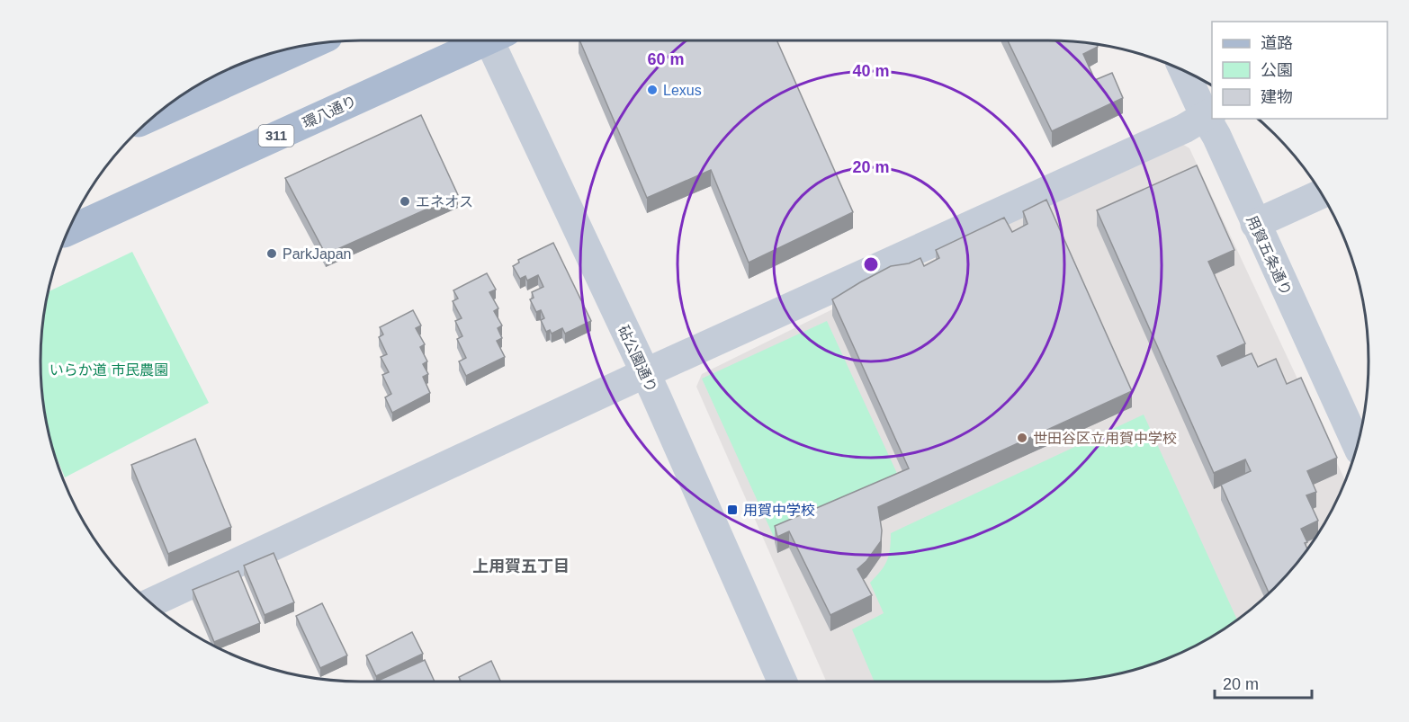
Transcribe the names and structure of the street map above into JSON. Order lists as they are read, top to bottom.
{
  "streets": {
    "main road": ["環八通り", "311"],
    "street": ["用賀五条通り", "砧公園通り"]
  },
  "districts": ["上用賀五丁目"],
  "parks": ["いらか道 市民農園"],
  "places": {
    "other": [
      "Lexus",
      "エネオス",
      "ParkJapan",
      "世田谷区立用賀中学校"
    ],
    "transit": ["用賀中学校"]
  },
  "legend": ["道路", "公園", "建物"],
  "scale_bar": "20 m",
  "rings": ["60 m", "40 m", "20 m"]
}
